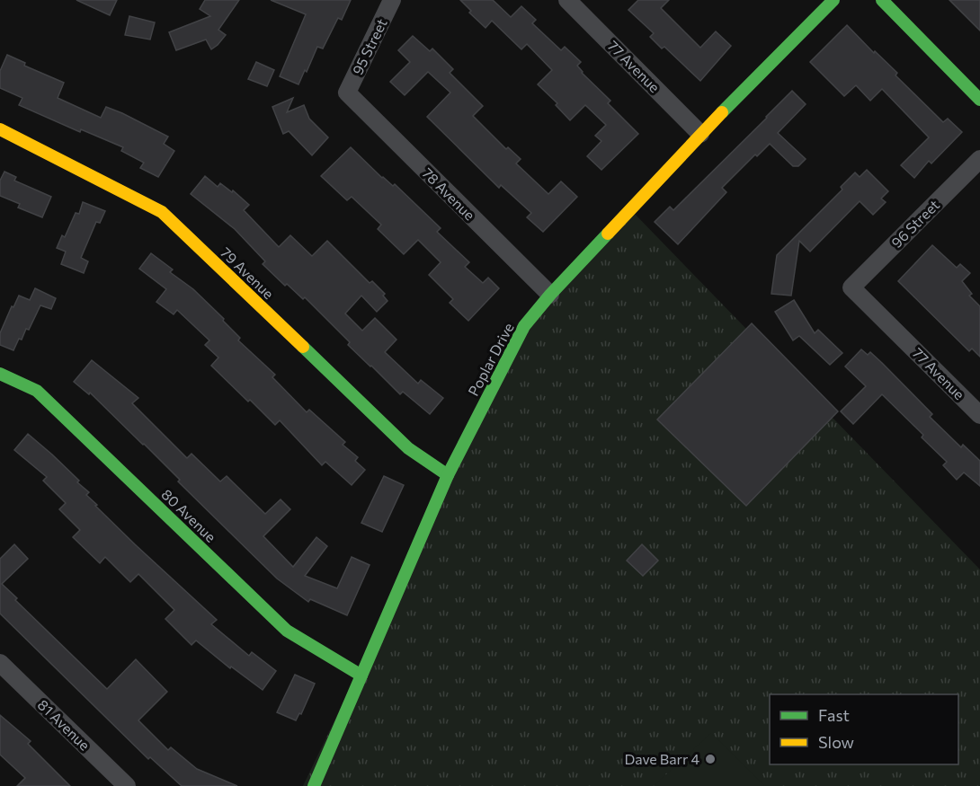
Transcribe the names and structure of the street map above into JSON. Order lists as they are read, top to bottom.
{
  "streets": {
    "street": [
      "95 Street",
      "77 Avenue",
      "78 Avenue",
      "96 Street",
      "79 Avenue",
      "Poplar Drive",
      "80 Avenue",
      "81 Avenue"
    ]
  },
  "crossings": [
    ["95 Street", "78 Avenue"],
    ["77 Avenue", "96 Street"],
    ["77 Avenue", "Poplar Drive"],
    ["78 Avenue", "Poplar Drive"],
    ["79 Avenue", "Poplar Drive"],
    ["Poplar Drive", "80 Avenue"]
  ],
  "places": ["Dave Barr 4"],
  "legend": ["Fast", "Slow"]
}
